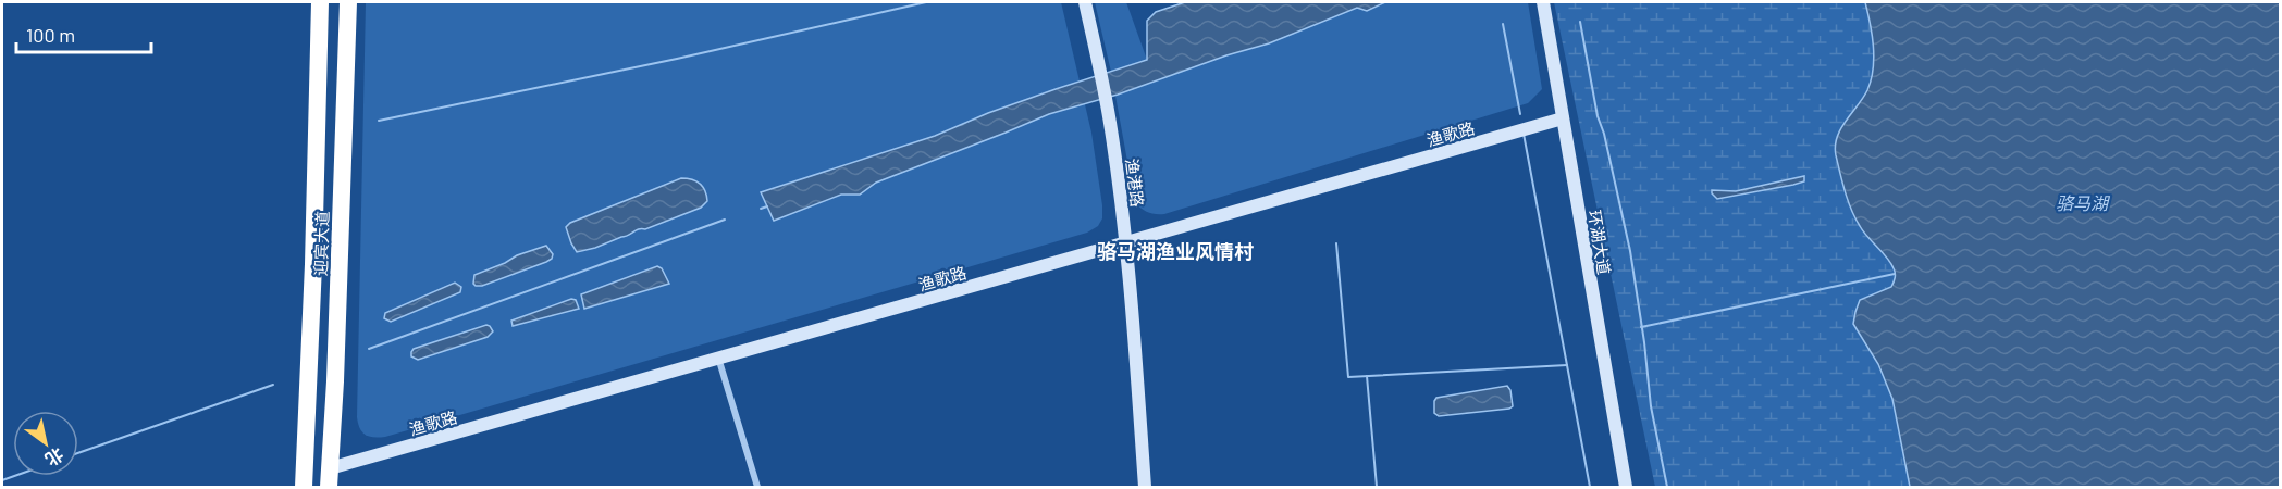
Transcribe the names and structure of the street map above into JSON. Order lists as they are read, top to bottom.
{
  "streets": {
    "highway": ["迎宾大道"],
    "street": ["渔歌路", "渔港路", "环湖大道"]
  },
  "crossings": [
    ["渔歌路", "渔港路"],
    ["渔歌路", "环湖大道"],
    ["渔歌路", "迎宾大道"]
  ],
  "districts": ["骆马湖渔业风情村"],
  "water": ["骆马湖"],
  "scale_bar": "100 m",
  "north": "bottom right"
}
